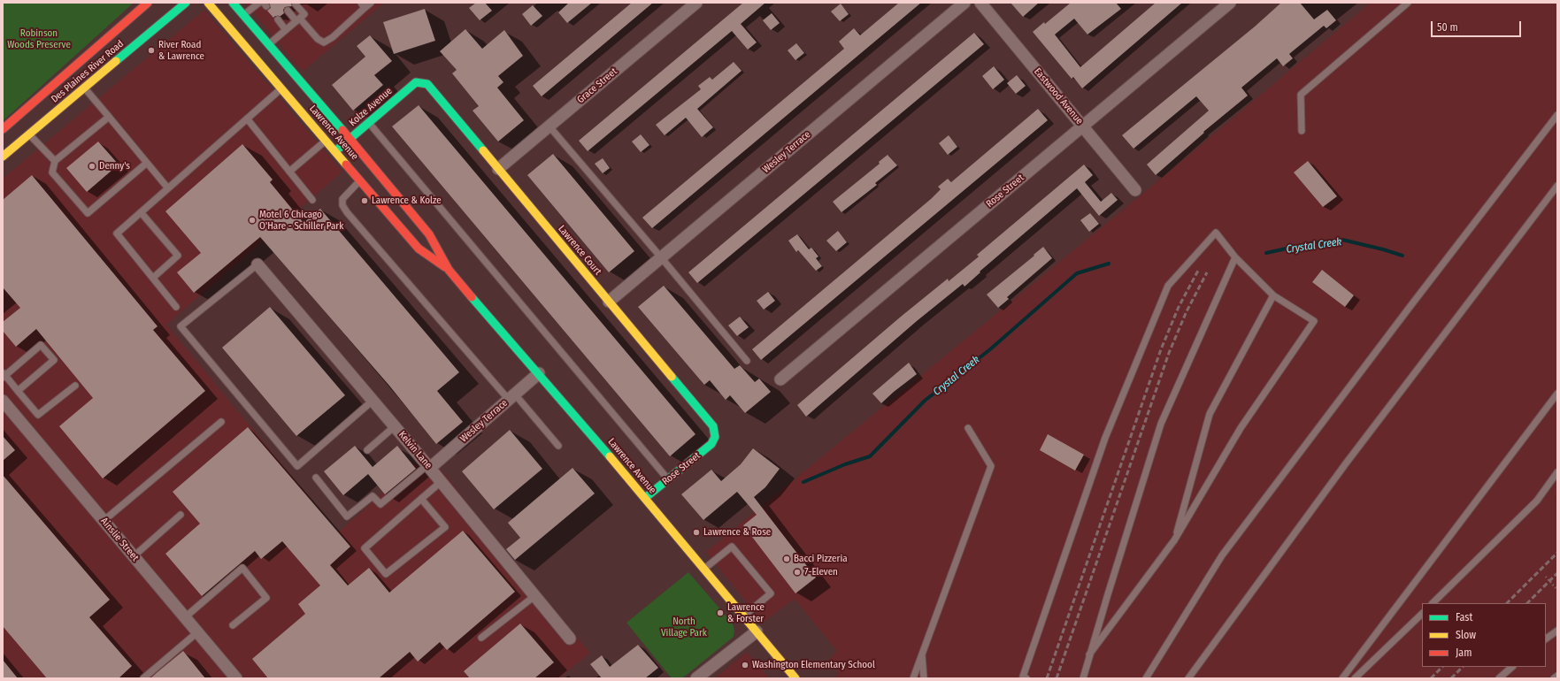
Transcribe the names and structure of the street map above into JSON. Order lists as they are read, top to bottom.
{
  "streets": {
    "main road": [
      "Des Plaines River Road",
      "Kolze Avenue",
      "Lawrence Avenue",
      "Rose Street",
      "Lawrence Court"
    ],
    "street": [
      "Grace Street",
      "Eastwood Avenue",
      "Wesley Terrace",
      "Kelvin Lane",
      "Ainslie Street"
    ]
  },
  "crossings": [
    ["Grace Street", "Lawrence Court"],
    ["Eastwood Avenue", "Rose Street"],
    ["Kolze Avenue", "Lawrence Avenue"],
    ["Kolze Avenue", "Lawrence Court"],
    ["Lawrence Avenue", "Wesley Terrace"],
    ["Lawrence Avenue", "Rose Street"],
    ["Wesley Terrace", "Lawrence Court"],
    ["Wesley Terrace", "Kelvin Lane"],
    ["Rose Street", "Lawrence Court"]
  ],
  "water": ["Crystal Creek"],
  "parks": ["Robinson Woods Preserve", "North Village Park"],
  "places": [
    "River Road & Lawrence",
    "Denny's",
    "Lawrence & Kolze",
    "Motel 6 Chicago O'Hare - Schiller Park",
    "Lawrence & Rose",
    "Bacci Pizzeria",
    "7-Eleven",
    "Lawrence & Forster",
    "Washington Elementary School"
  ],
  "legend": ["Fast", "Slow", "Jam"],
  "scale_bar": "50 m"
}
